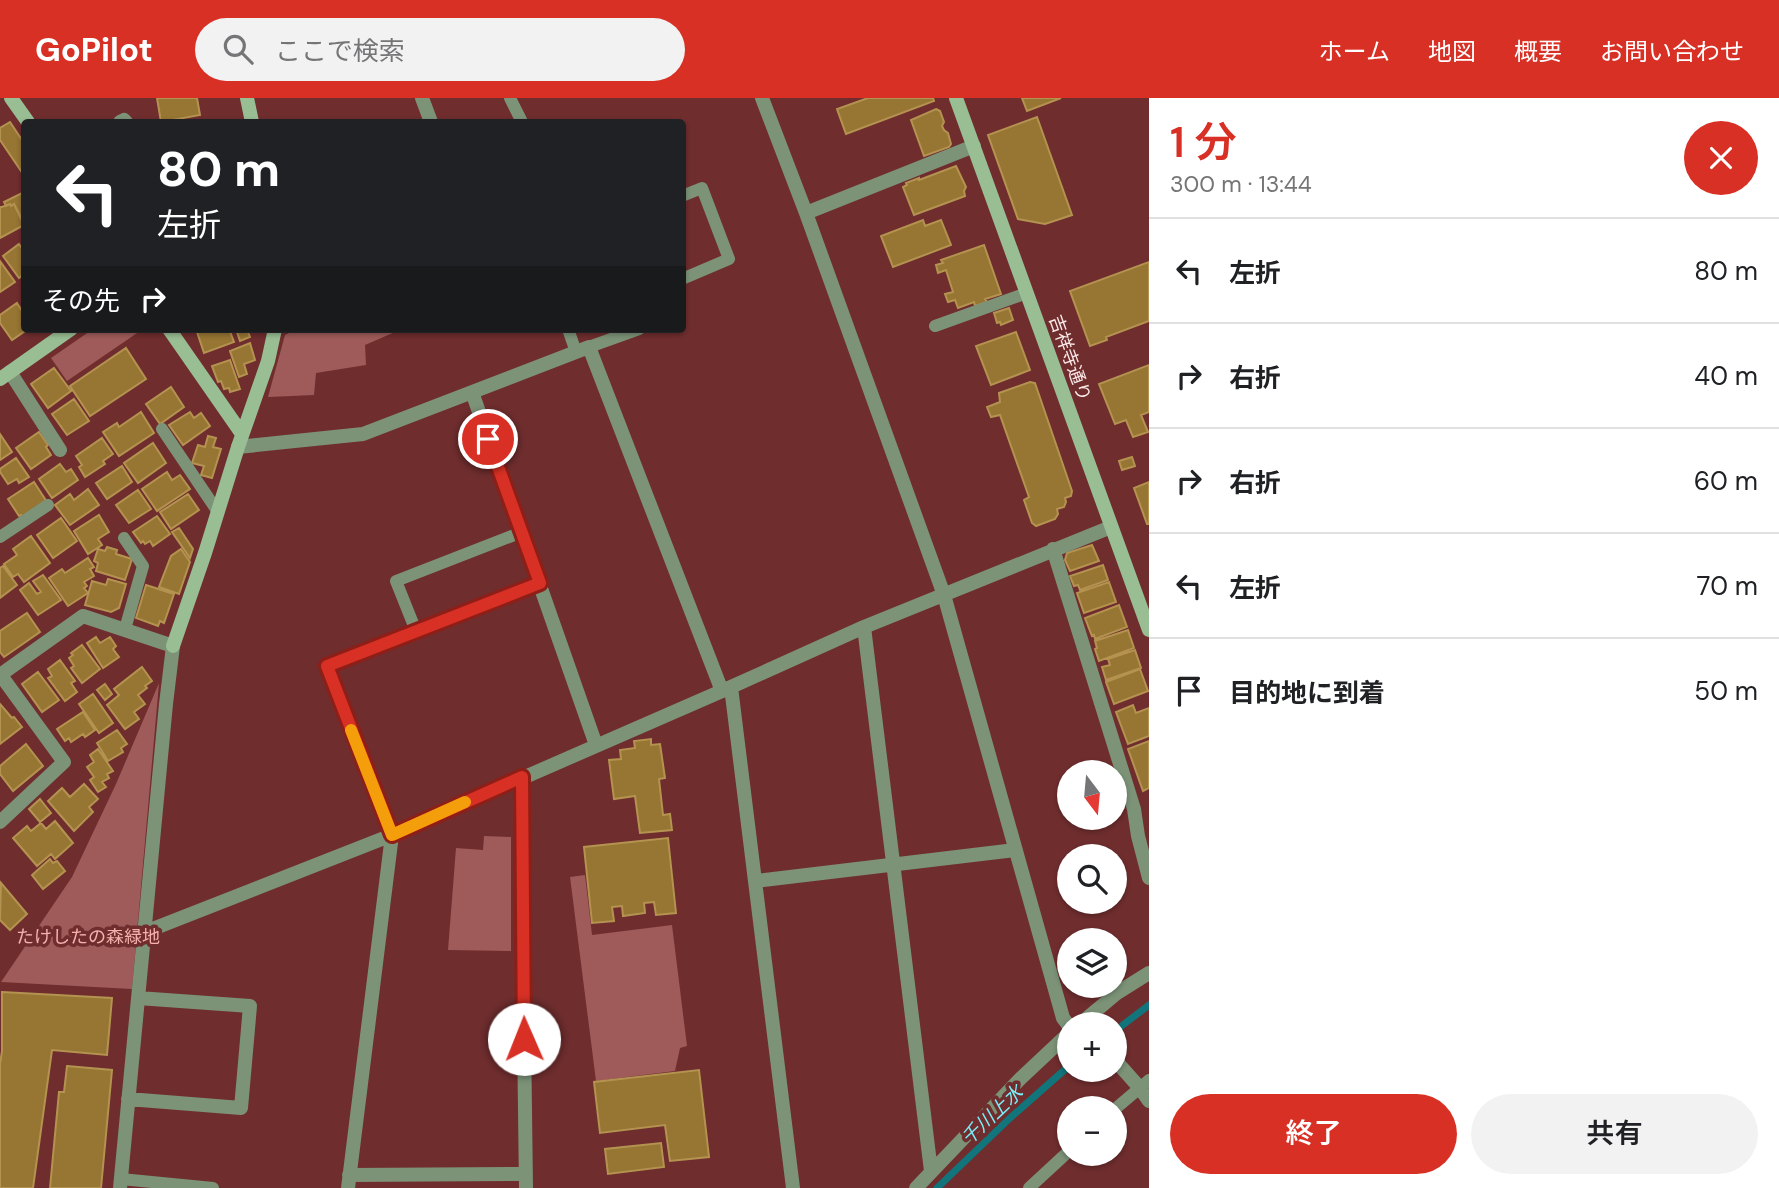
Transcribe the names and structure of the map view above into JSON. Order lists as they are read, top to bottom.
{
  "streets": {
    "street": ["吉祥寺通り"]
  },
  "water": ["千川上水"],
  "parks": ["たけしたの森緑地"],
  "north": "bottom",
  "page": {
    "header": "GoPilot",
    "search": "ここで検索",
    "nav": [
      "ホーム",
      "地図",
      "概要",
      "お問い合わせ"
    ],
    "heading": ["1 分", "300 m · 13:44"],
    "turn": ["80 m", "左折"],
    "list": [
      {
        "name": "左折",
        "value": "80 m"
      },
      {
        "name": "右折",
        "value": "40 m"
      },
      {
        "name": "右折",
        "value": "60 m"
      },
      {
        "name": "左折",
        "value": "70 m"
      },
      {
        "name": "目的地に到着",
        "value": "50 m"
      }
    ],
    "then": "その先",
    "map_buttons": ["+", "−"],
    "buttons": ["終了", "共有"]
  }
}
